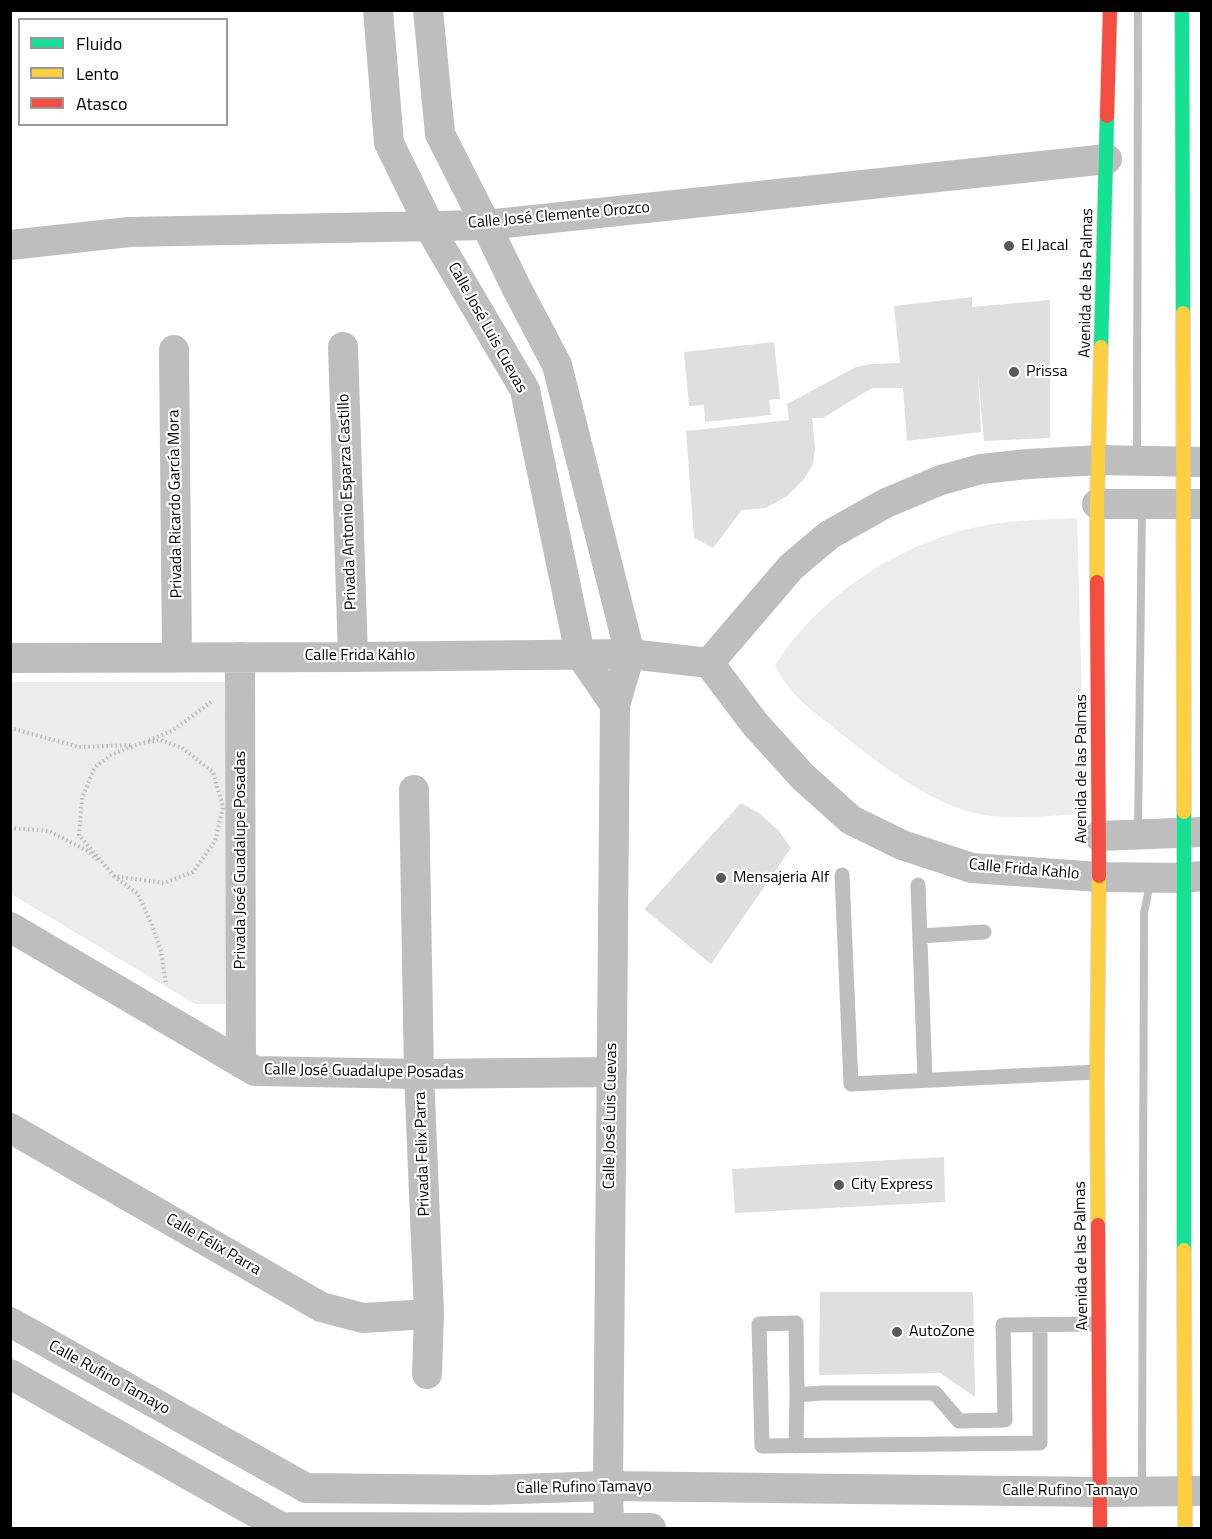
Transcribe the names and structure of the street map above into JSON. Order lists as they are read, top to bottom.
{
  "streets": {
    "main road": ["Avenida de las Palmas"],
    "street": [
      "Calle José Clemente Orozco",
      "Calle José Luis Cuevas",
      "Privada Antonio Esparza Castillo",
      "Privada Ricardo García Mora",
      "Calle Frida Kahlo",
      "Privada José Guadalupe Posadas",
      "Calle José Guadalupe Posadas",
      "Privada Felix Parra",
      "Calle Félix Parra",
      "Calle Rufino Tamayo"
    ]
  },
  "crossings": [
    ["Calle José Clemente Orozco", "Avenida de las Palmas"],
    ["Calle José Clemente Orozco", "Calle José Luis Cuevas"],
    ["Avenida de las Palmas", "Calle Frida Kahlo"],
    ["Avenida de las Palmas", "Calle Rufino Tamayo"],
    ["Calle José Luis Cuevas", "Calle Frida Kahlo"],
    ["Calle José Luis Cuevas", "Calle José Guadalupe Posadas"],
    ["Calle José Luis Cuevas", "Calle Rufino Tamayo"],
    ["Privada Antonio Esparza Castillo", "Calle Frida Kahlo"],
    ["Privada Ricardo García Mora", "Calle Frida Kahlo"],
    ["Calle Frida Kahlo", "Privada José Guadalupe Posadas"],
    ["Privada José Guadalupe Posadas", "Calle José Guadalupe Posadas"],
    ["Calle José Guadalupe Posadas", "Privada Felix Parra"],
    ["Privada Felix Parra", "Calle Félix Parra"]
  ],
  "places": [
    "El Jacal",
    "Prissa",
    "Mensajeria Alf",
    "City Express",
    "AutoZone"
  ],
  "legend": ["Fluido", "Lento", "Atasco"]
}
